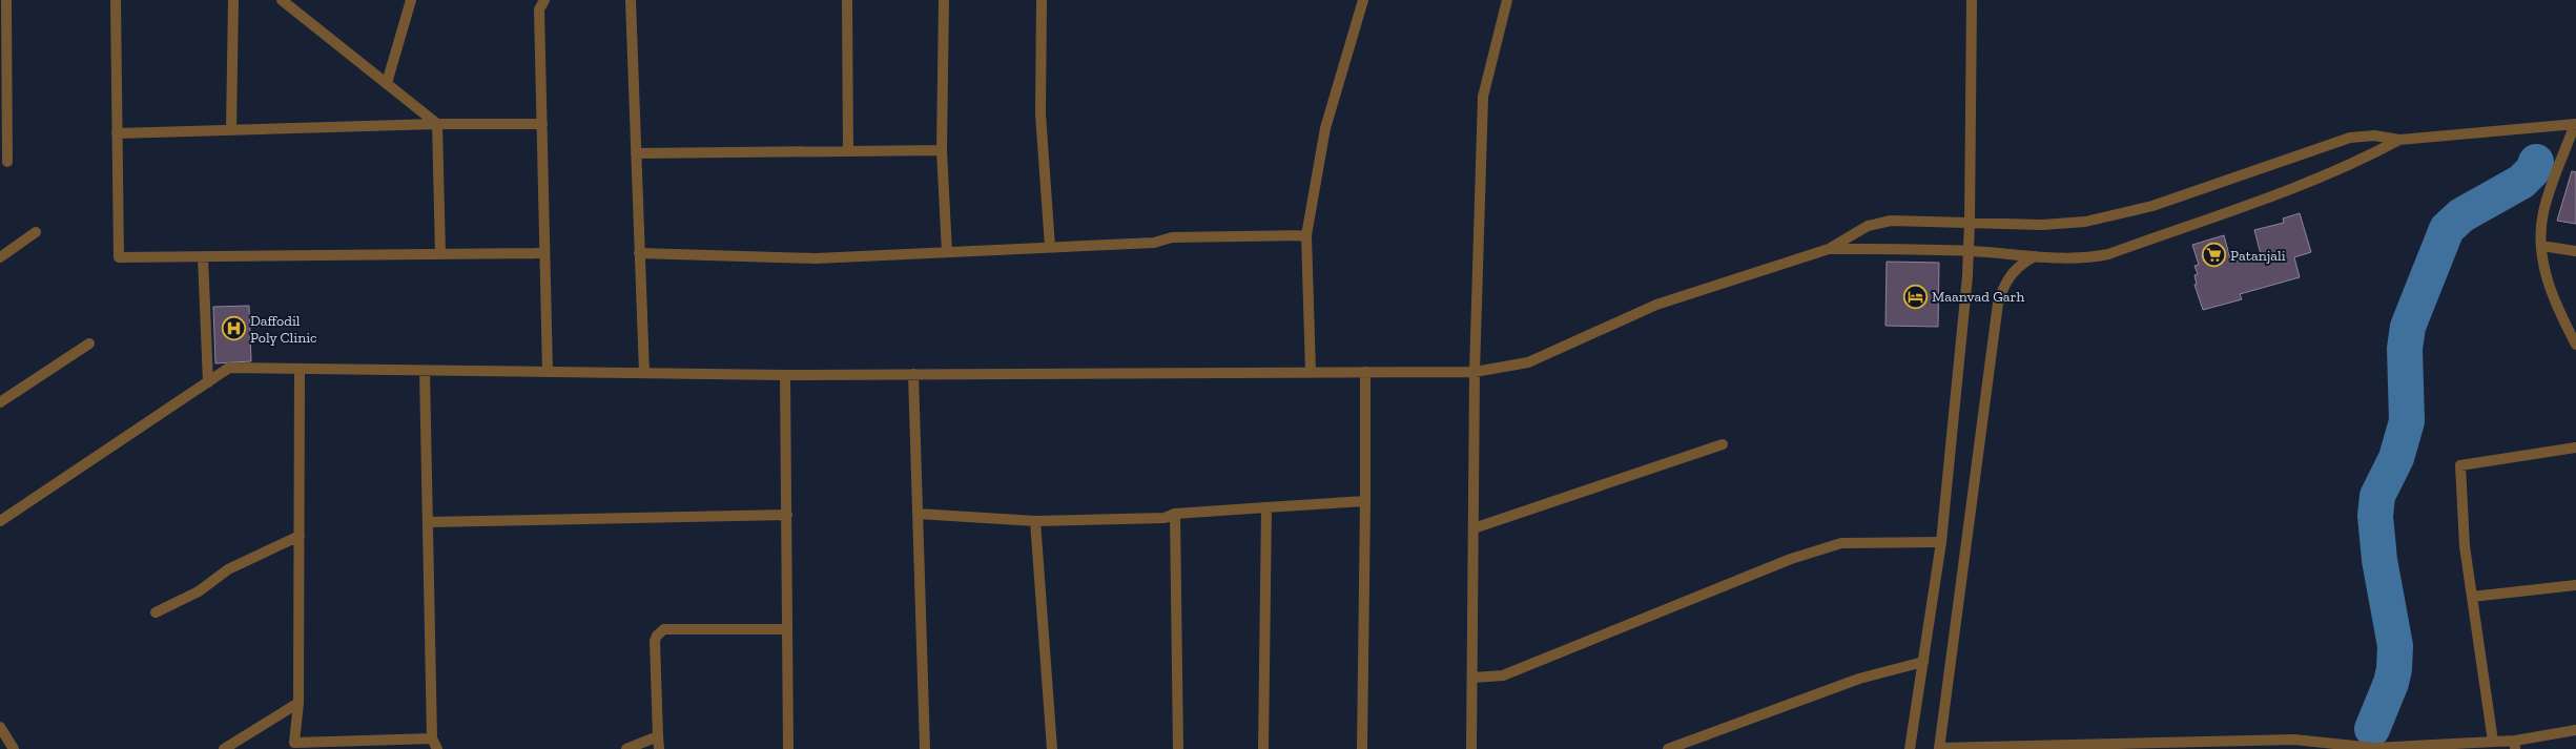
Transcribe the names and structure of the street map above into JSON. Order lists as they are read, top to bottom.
{
  "places": {
    "supermarket": ["Patanjali"],
    "hotel": ["Maanvad Garh"],
    "hospital": ["Daffodil Poly Clinic"]
  }
}
